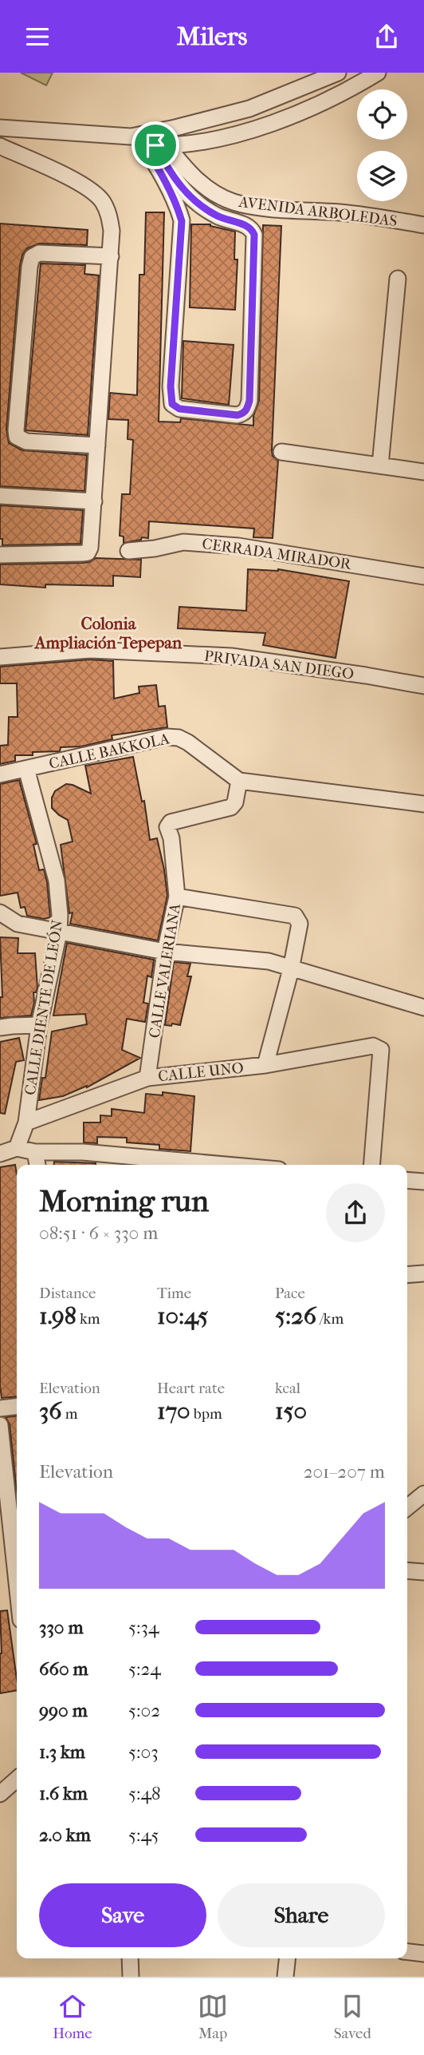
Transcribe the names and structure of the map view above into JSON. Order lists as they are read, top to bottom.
{
  "streets": {
    "street": [
      "AVENIDA ARBOLEDAS",
      "CERRADA MIRADOR",
      "PRIVADA SAN DIEGO",
      "CALLE BAKKOLA",
      "CALLE VALERIANA",
      "CALLE DIENTE DE LEÓN",
      "CALLE UNO"
    ]
  },
  "crossings": [
    ["CALLE BAKKOLA", "CALLE VALERIANA"],
    ["CALLE BAKKOLA", "CALLE DIENTE DE LEÓN"],
    ["CALLE VALERIANA", "CALLE UNO"],
    ["CALLE DIENTE DE LEÓN", "CALLE UNO"]
  ],
  "districts": ["Colonia Ampliación Tepepan"],
  "page": {
    "header": "Milers",
    "heading": ["Morning run", "08:51 · 6 × 330 m"],
    "stats": [
      ["Distance", "1.98 km"],
      ["Time", "10:45"],
      ["Pace", "5:26 /km"],
      ["Elevation", "36 m"],
      ["Heart rate", "170 bpm"],
      ["kcal", "150"]
    ],
    "chart": ["Elevation", "201–207 m"],
    "list": [
      {
        "name": "330 m",
        "note": "5:34"
      },
      {
        "name": "660 m",
        "note": "5:24"
      },
      {
        "name": "990 m",
        "note": "5:02"
      },
      {
        "name": "1.3 km",
        "note": "5:03"
      },
      {
        "name": "1.6 km",
        "note": "5:48"
      },
      {
        "name": "2.0 km",
        "note": "5:45"
      }
    ],
    "buttons": ["Save", "Share"],
    "tabs": ["Home", "Map", "Saved"]
  }
}
